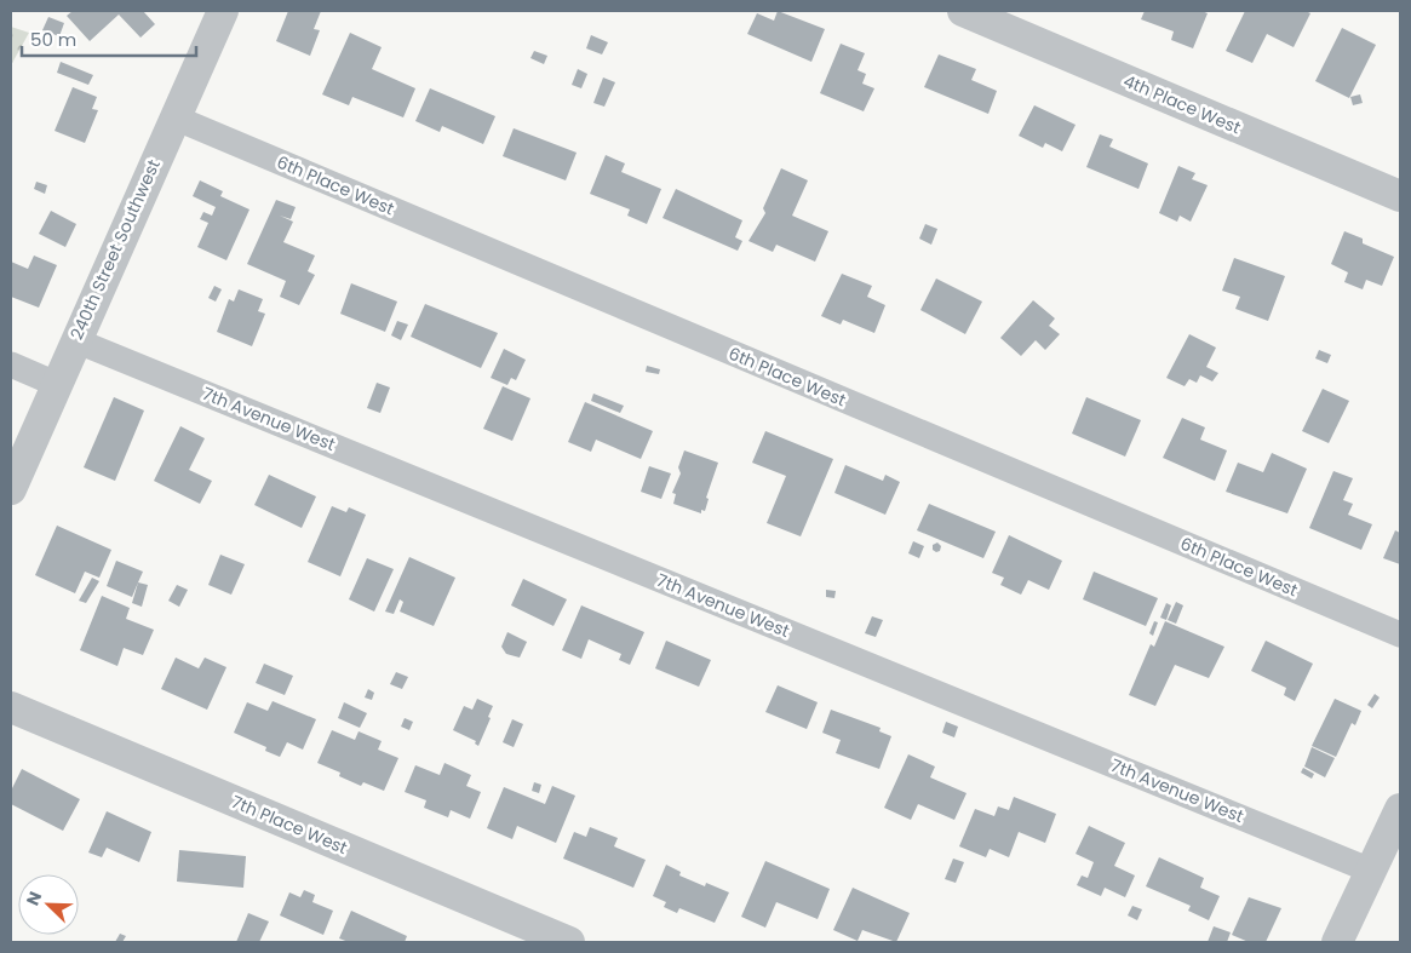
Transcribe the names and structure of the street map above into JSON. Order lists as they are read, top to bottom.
{
  "streets": {
    "street": [
      "4th Place West",
      "6th Place West",
      "240th Street Southwest",
      "7th Avenue West",
      "7th Place West"
    ]
  },
  "crossings": [
    ["6th Place West", "240th Street Southwest"],
    ["240th Street Southwest", "7th Avenue West"]
  ],
  "scale_bar": "50 m",
  "north": "top left"
}
